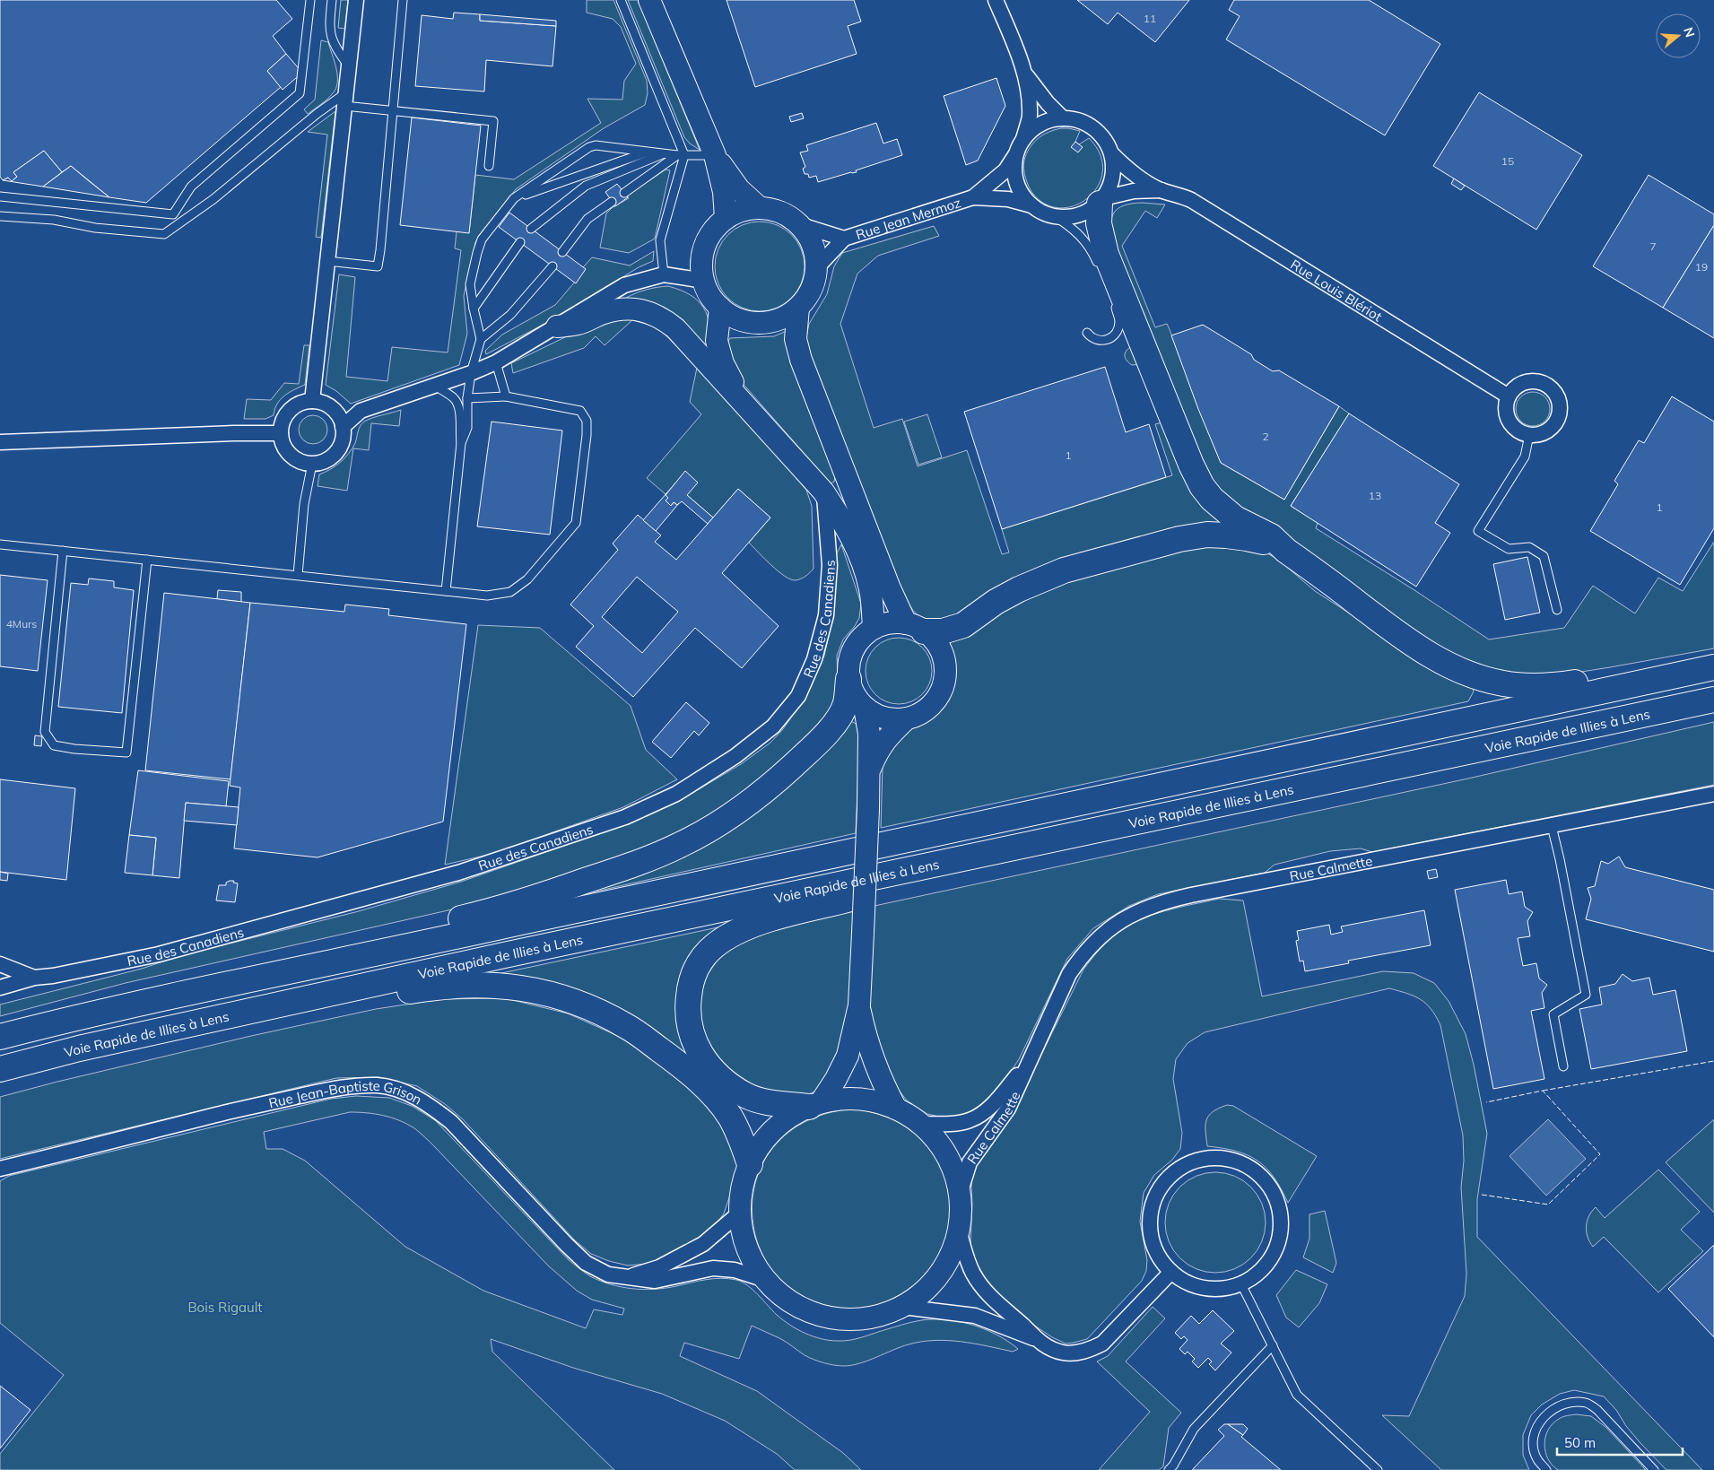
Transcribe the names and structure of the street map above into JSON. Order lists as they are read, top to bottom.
{
  "streets": {
    "highway": ["Voie Rapide de Illies à Lens"],
    "street": [
      "Rue Jean Mermoz",
      "Rue Louis Blériot",
      "Rue des Canadiens",
      "Rue Calmette",
      "Rue Jean-Baptiste Grison"
    ]
  },
  "crossings": [
    ["Rue Jean Mermoz", "Rue Louis Blériot"]
  ],
  "parks": ["Bois Rigault"],
  "house_numbers": [
    "11",
    "15",
    "7",
    "19",
    "2",
    "1",
    "13",
    "1",
    "4Murs"
  ],
  "scale_bar": "50 m",
  "north": "right"
}
